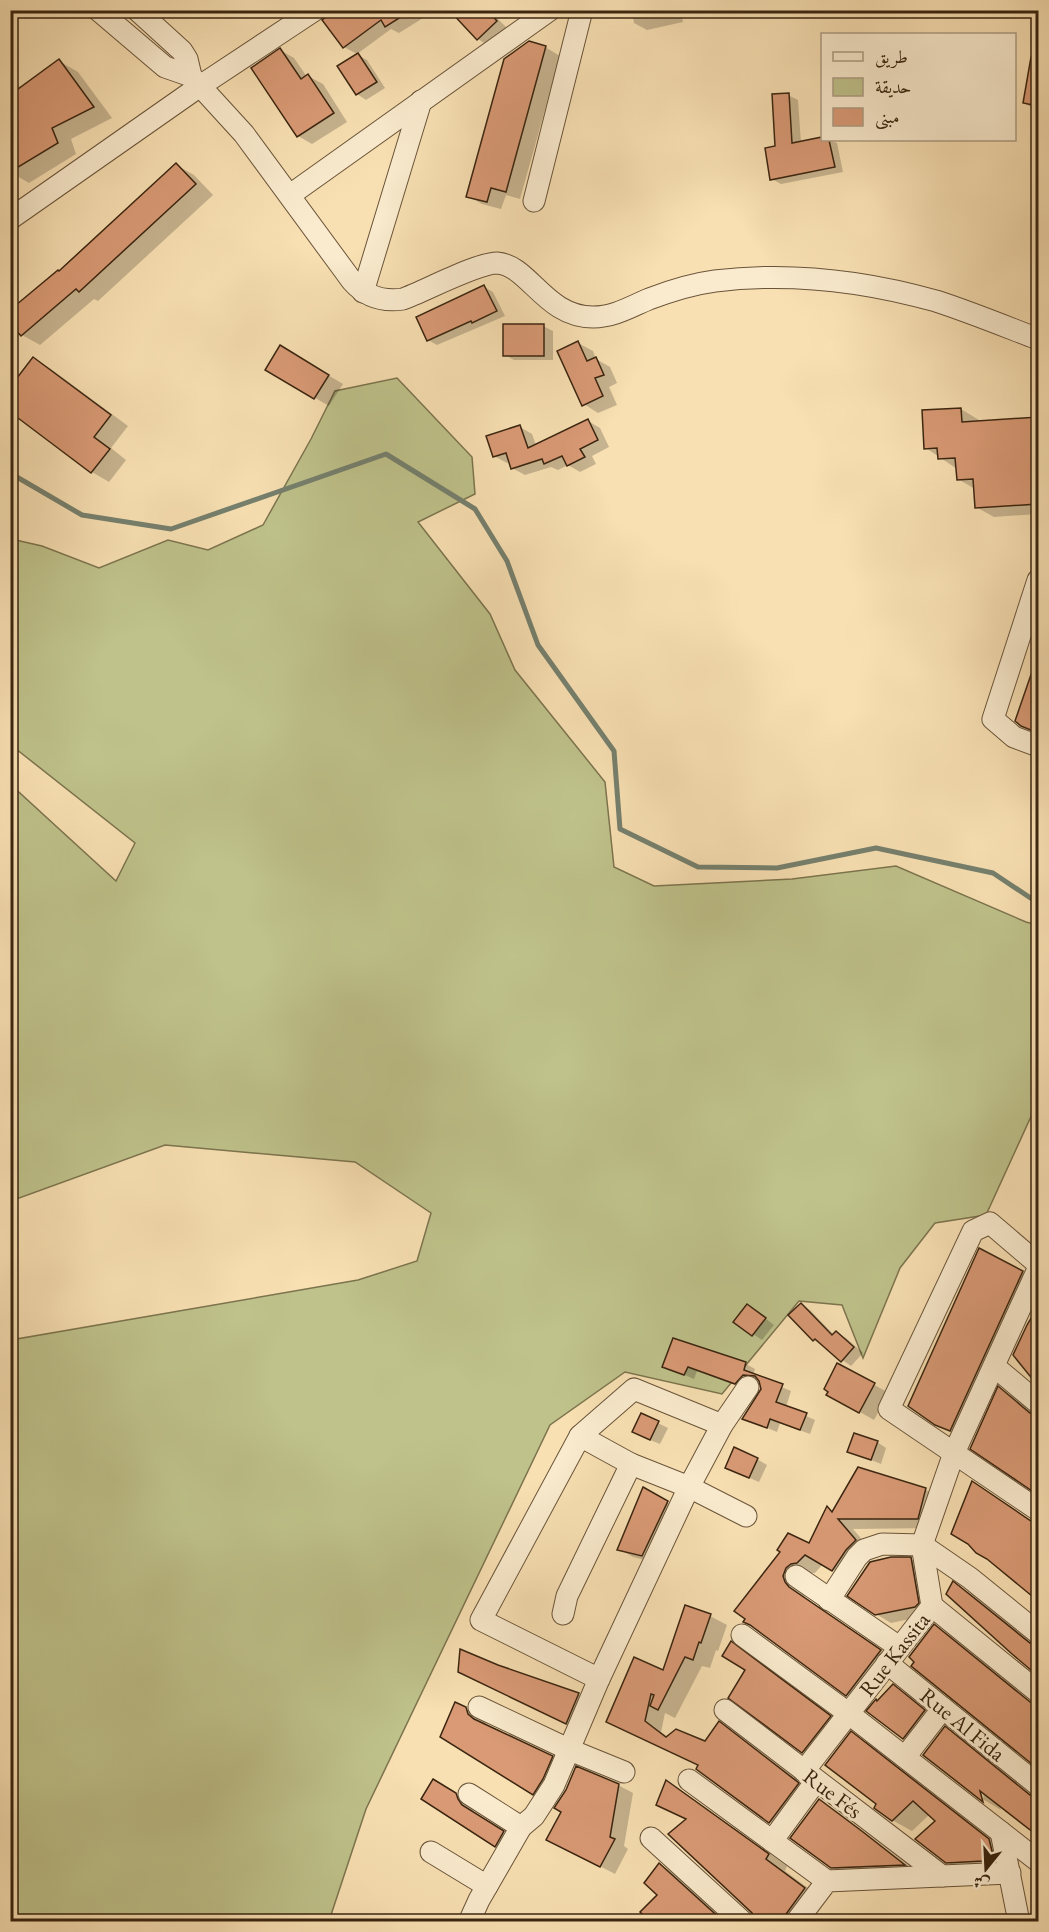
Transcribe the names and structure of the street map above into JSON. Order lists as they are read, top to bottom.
{
  "streets": {
    "street": ["Rue Kassita", "Rue Al Fida", "Rue Fés"]
  },
  "crossings": [
    ["Rue Kassita", "Rue Al Fida"],
    ["Rue Kassita", "Rue Fés"]
  ],
  "legend": ["طريق", "حديقة", "مبنى"],
  "north": "bottom"
}
